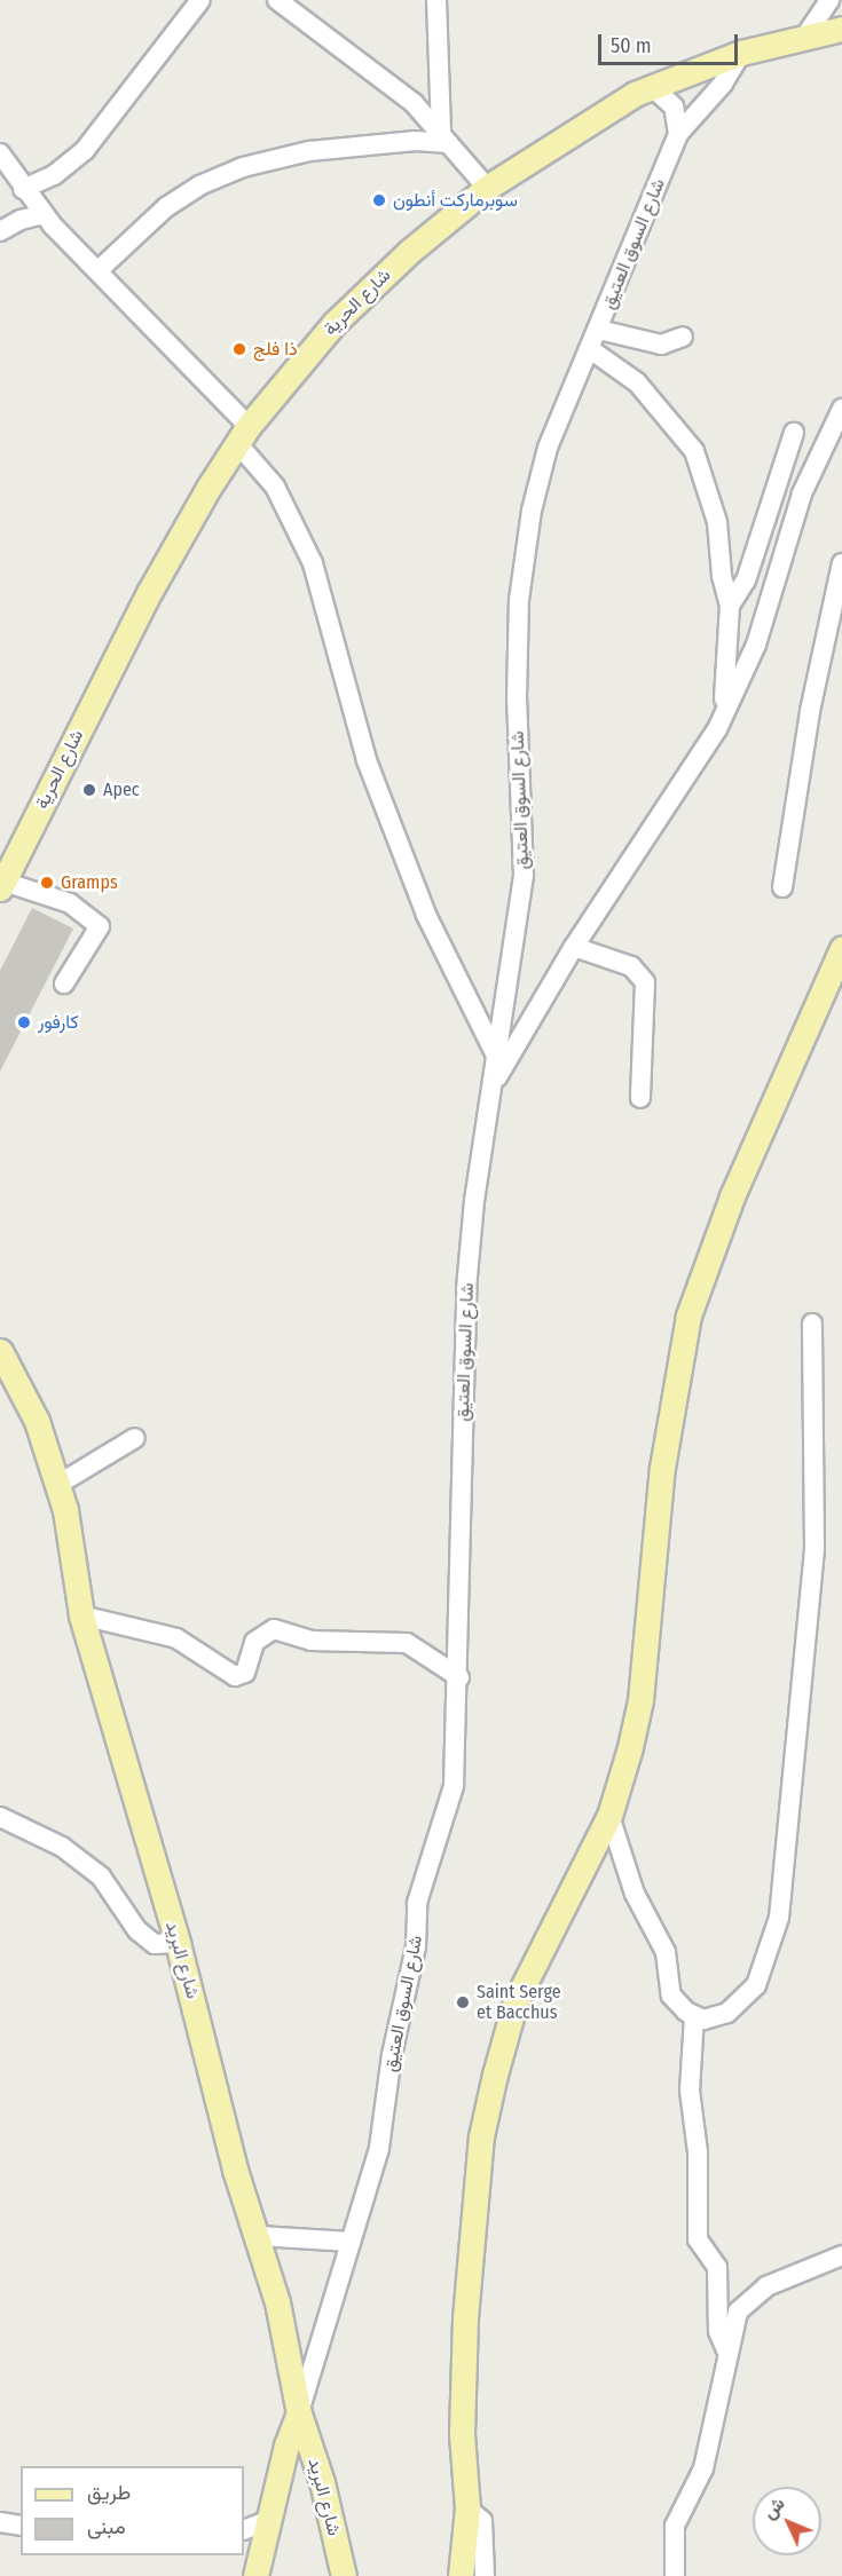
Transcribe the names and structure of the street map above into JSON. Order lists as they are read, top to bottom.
{
  "streets": {
    "main road": ["شارع السوق العتيق", "شارع الحرية", "شارع البريد"]
  },
  "crossings": [
    ["شارع السوق العتيق", "شارع الحرية"],
    ["شارع السوق العتيق", "شارع البريد"]
  ],
  "places": [
    "سوبرماركت أنطون",
    "ذا فلج",
    "Apec",
    "Gramps",
    "كارفور",
    "Saint Serge et Bacchus"
  ],
  "legend": ["طريق", "مبنى"],
  "scale_bar": "50 m",
  "north": "top left"
}
